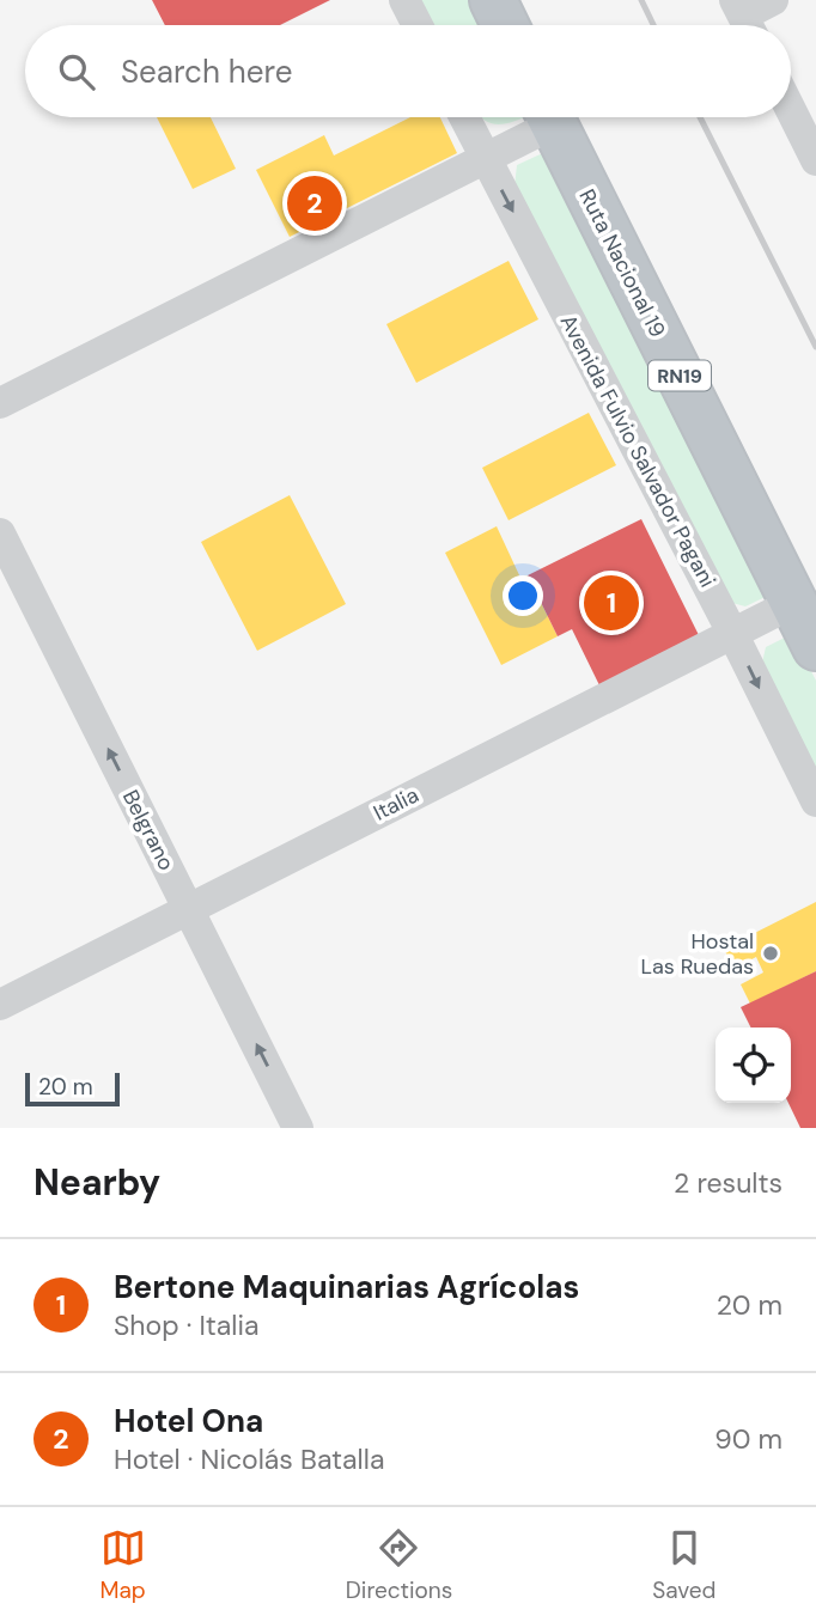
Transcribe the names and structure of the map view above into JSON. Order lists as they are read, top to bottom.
{
  "streets": {
    "highway": ["Ruta Nacional 19", "RN19"],
    "street": ["Avenida Fulvio Salvador Pagani", "Italia", "Belgrano"]
  },
  "crossings": [
    ["Ruta Nacional 19", "Italia"],
    ["Avenida Fulvio Salvador Pagani", "Italia"],
    ["Italia", "Belgrano"]
  ],
  "one_way": ["Avenida Fulvio Salvador Pagani", "Belgrano"],
  "places": ["Hostal Las Ruedas"],
  "scale_bar": "20 m",
  "page": {
    "search": "Search here",
    "pins": ["2", "1"],
    "scale": "20 m",
    "heading": ["Nearby", "2 results"],
    "list": [
      {
        "mark": "1",
        "name": "Bertone Maquinarias Agrícolas",
        "note": "Shop · Italia",
        "value": "20 m"
      },
      {
        "mark": "2",
        "name": "Hotel Ona",
        "note": "Hotel · Nicolás Batalla",
        "value": "90 m"
      }
    ],
    "nav": ["Map", "Directions", "Saved"]
  }
}
